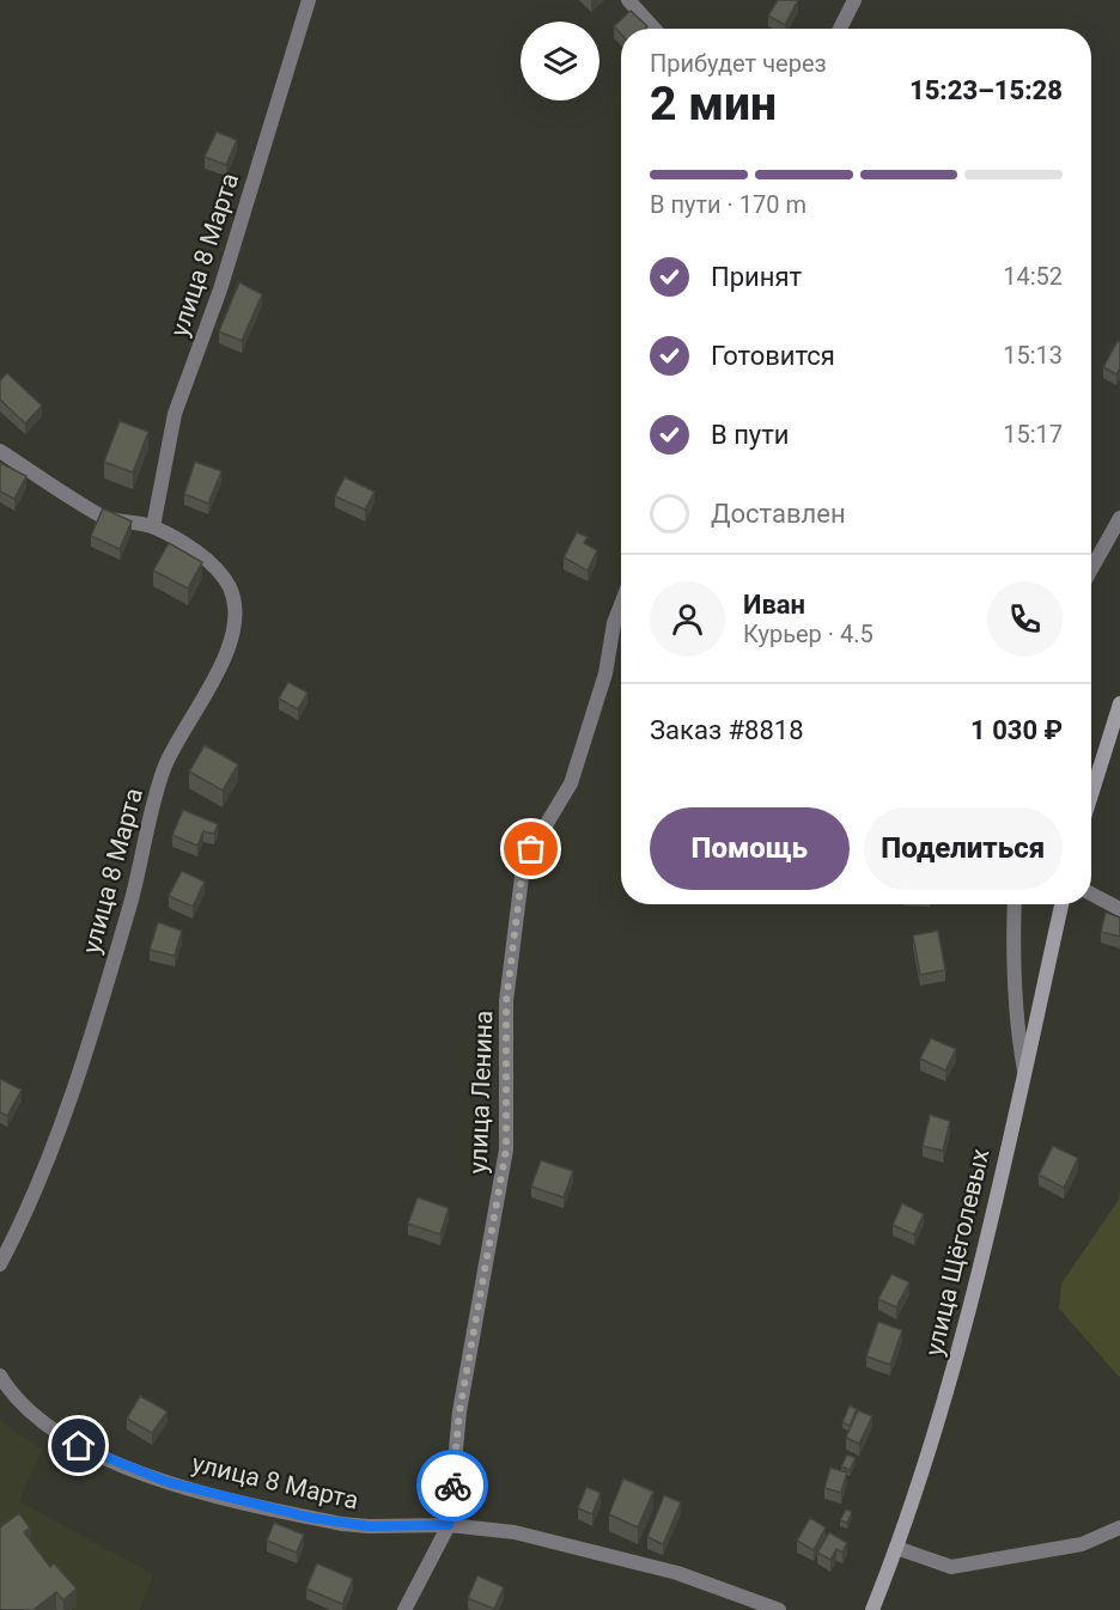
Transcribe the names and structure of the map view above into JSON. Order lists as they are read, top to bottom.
{
  "streets": {
    "main road": ["улица Щёголевых"],
    "street": ["улица 8 Марта", "улица Ленина"]
  },
  "crossings": [
    ["улица 8 Марта", "улица Ленина"]
  ],
  "page": {
    "heading": ["2 мин", "Прибудет через", "15:23–15:28"],
    "panel": [
      "Иван",
      "Курьер · 4.5",
      "Заказ #8818",
      "1 030 ₽"
    ],
    "bar": "В пути · 170 m",
    "list": [
      ["Принят", "14:52"],
      ["Готовится", "15:13"],
      ["В пути", "15:17"],
      "Доставлен"
    ],
    "buttons": ["Помощь", "Поделиться"]
  }
}
